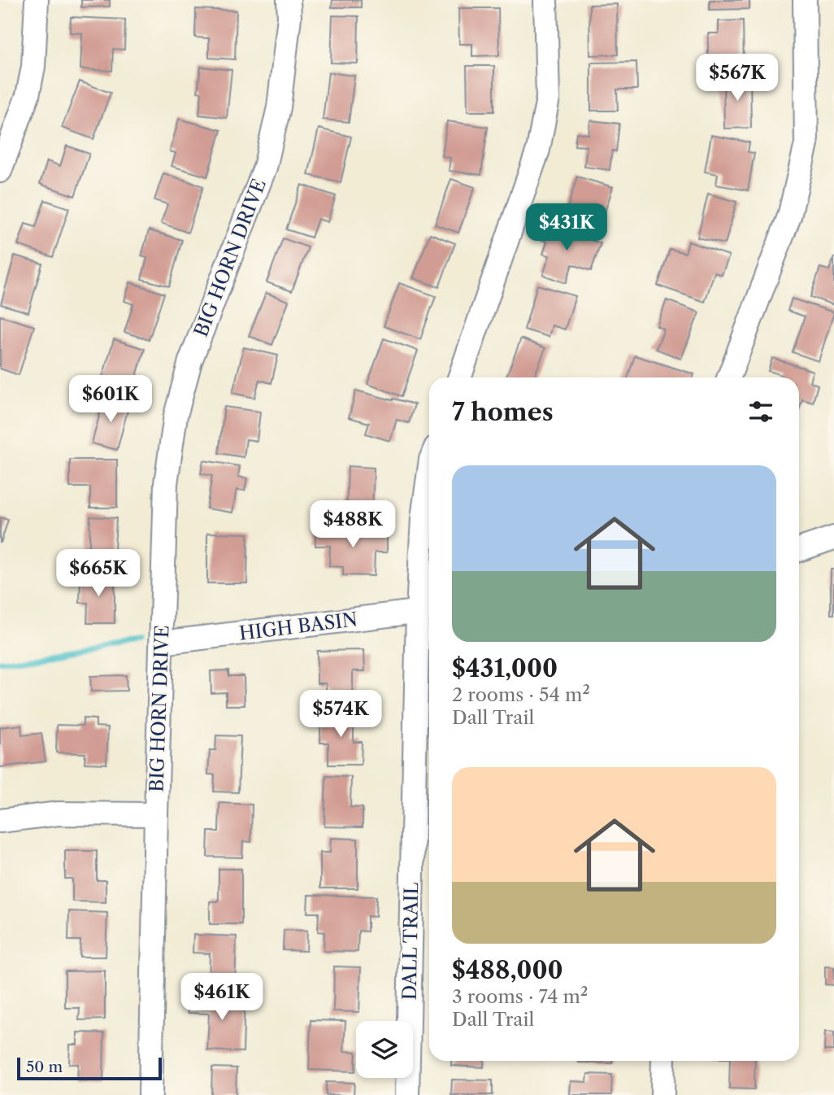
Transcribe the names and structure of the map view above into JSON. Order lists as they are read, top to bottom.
{
  "streets": {
    "street": ["BIG HORN DRIVE", "HIGH BASIN", "DALL TRAIL"]
  },
  "crossings": [
    ["BIG HORN DRIVE", "HIGH BASIN"],
    ["HIGH BASIN", "DALL TRAIL"]
  ],
  "scale_bar": "50 m",
  "page": {
    "price": [
      "$567K",
      "$431K",
      "$601K",
      "$488K",
      "$665K",
      "$574K",
      "$461K"
    ],
    "heading": "7 homes",
    "list": [
      {
        "name": "$431,000",
        "note": "2 rooms · 54 m² · Dall Trail"
      },
      {
        "name": "$488,000",
        "note": "3 rooms · 74 m² · Dall Trail"
      }
    ],
    "scale": "50 m"
  }
}
